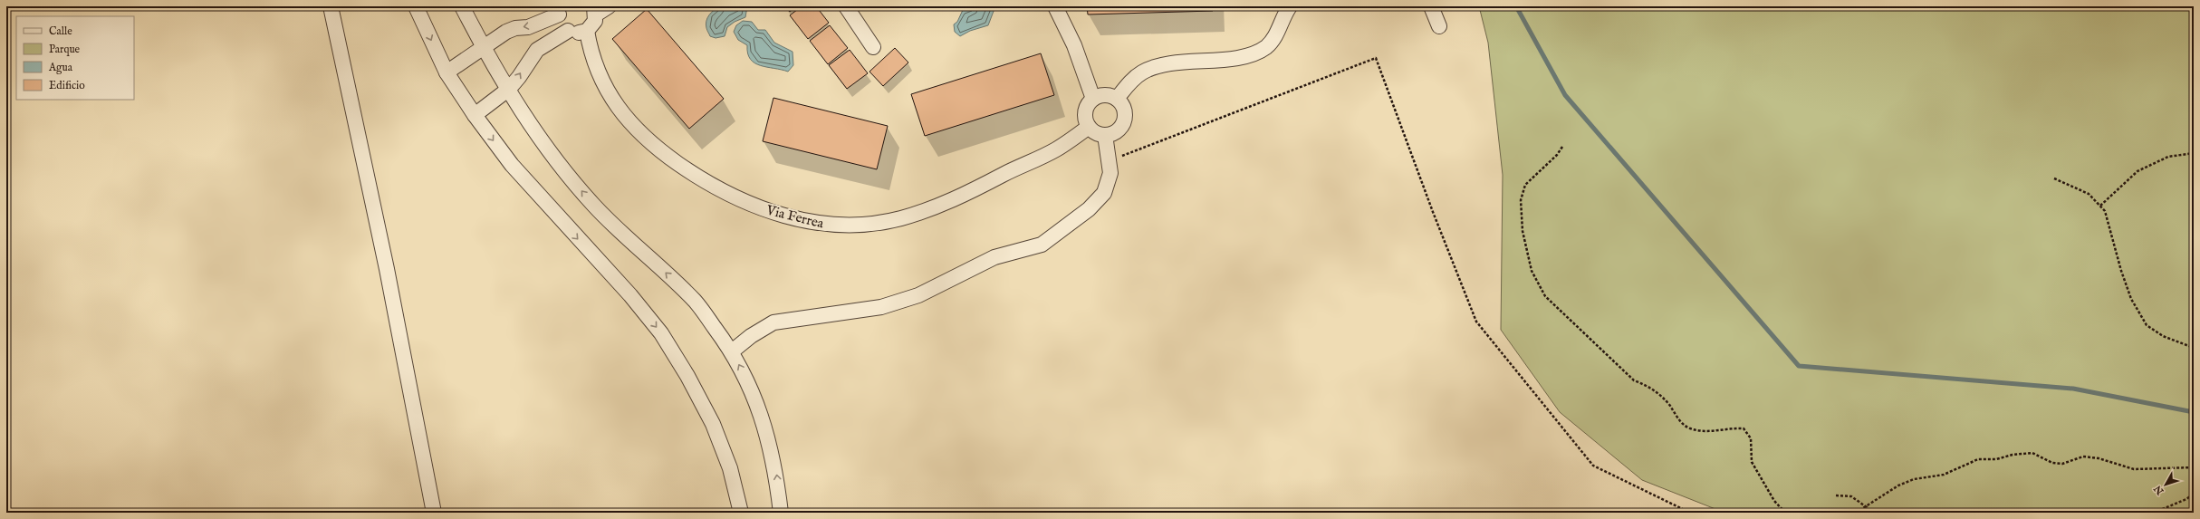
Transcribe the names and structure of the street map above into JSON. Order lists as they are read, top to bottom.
{
  "streets": {
    "street": ["Via Ferrea"]
  },
  "legend": [
    "Calle",
    "Parque",
    "Agua",
    "Edificio"
  ],
  "north": "bottom left"
}
